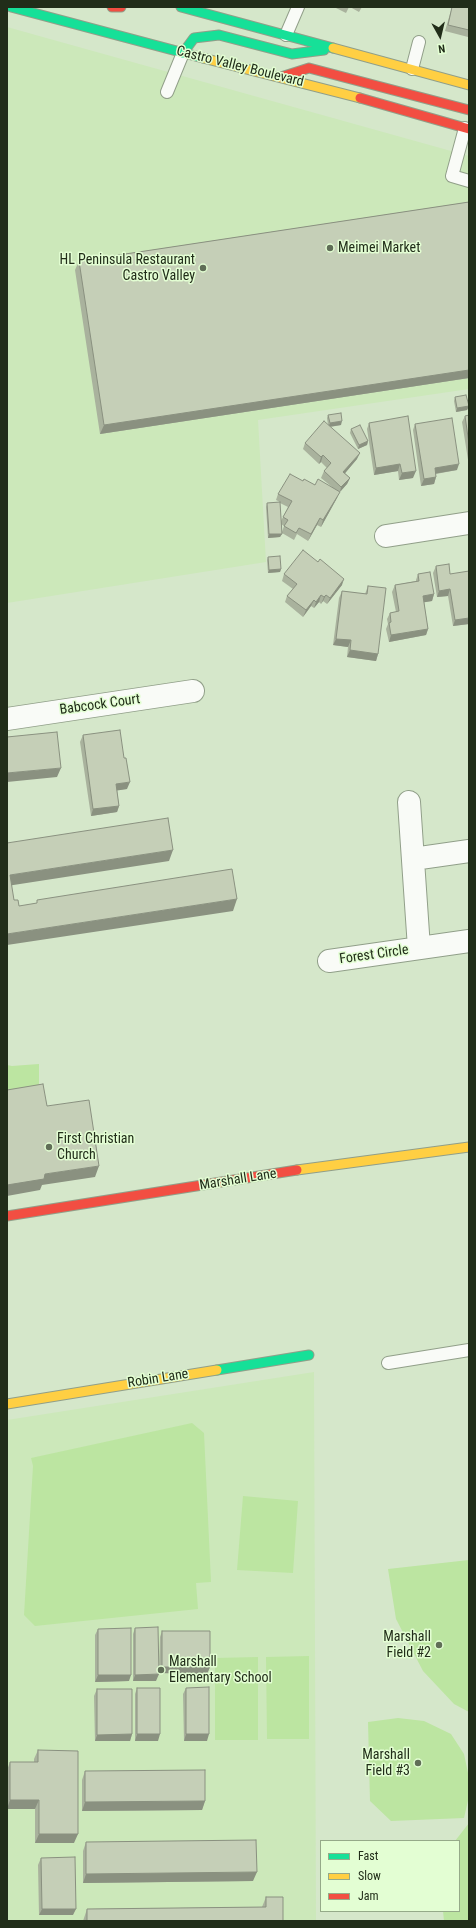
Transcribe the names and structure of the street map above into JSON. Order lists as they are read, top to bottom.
{
  "streets": {
    "main road": ["Castro Valley Boulevard", "Marshall Lane", "Robin Lane"],
    "street": ["Babcock Court", "Forest Circle"]
  },
  "places": [
    "Meimei Market",
    "HL Peninsula Restaurant Castro Valley",
    "First Christian Church",
    "Marshall Field #2",
    "Marshall Elementary School",
    "Marshall Field #3"
  ],
  "legend": ["Fast", "Slow", "Jam"],
  "north": "bottom"
}
